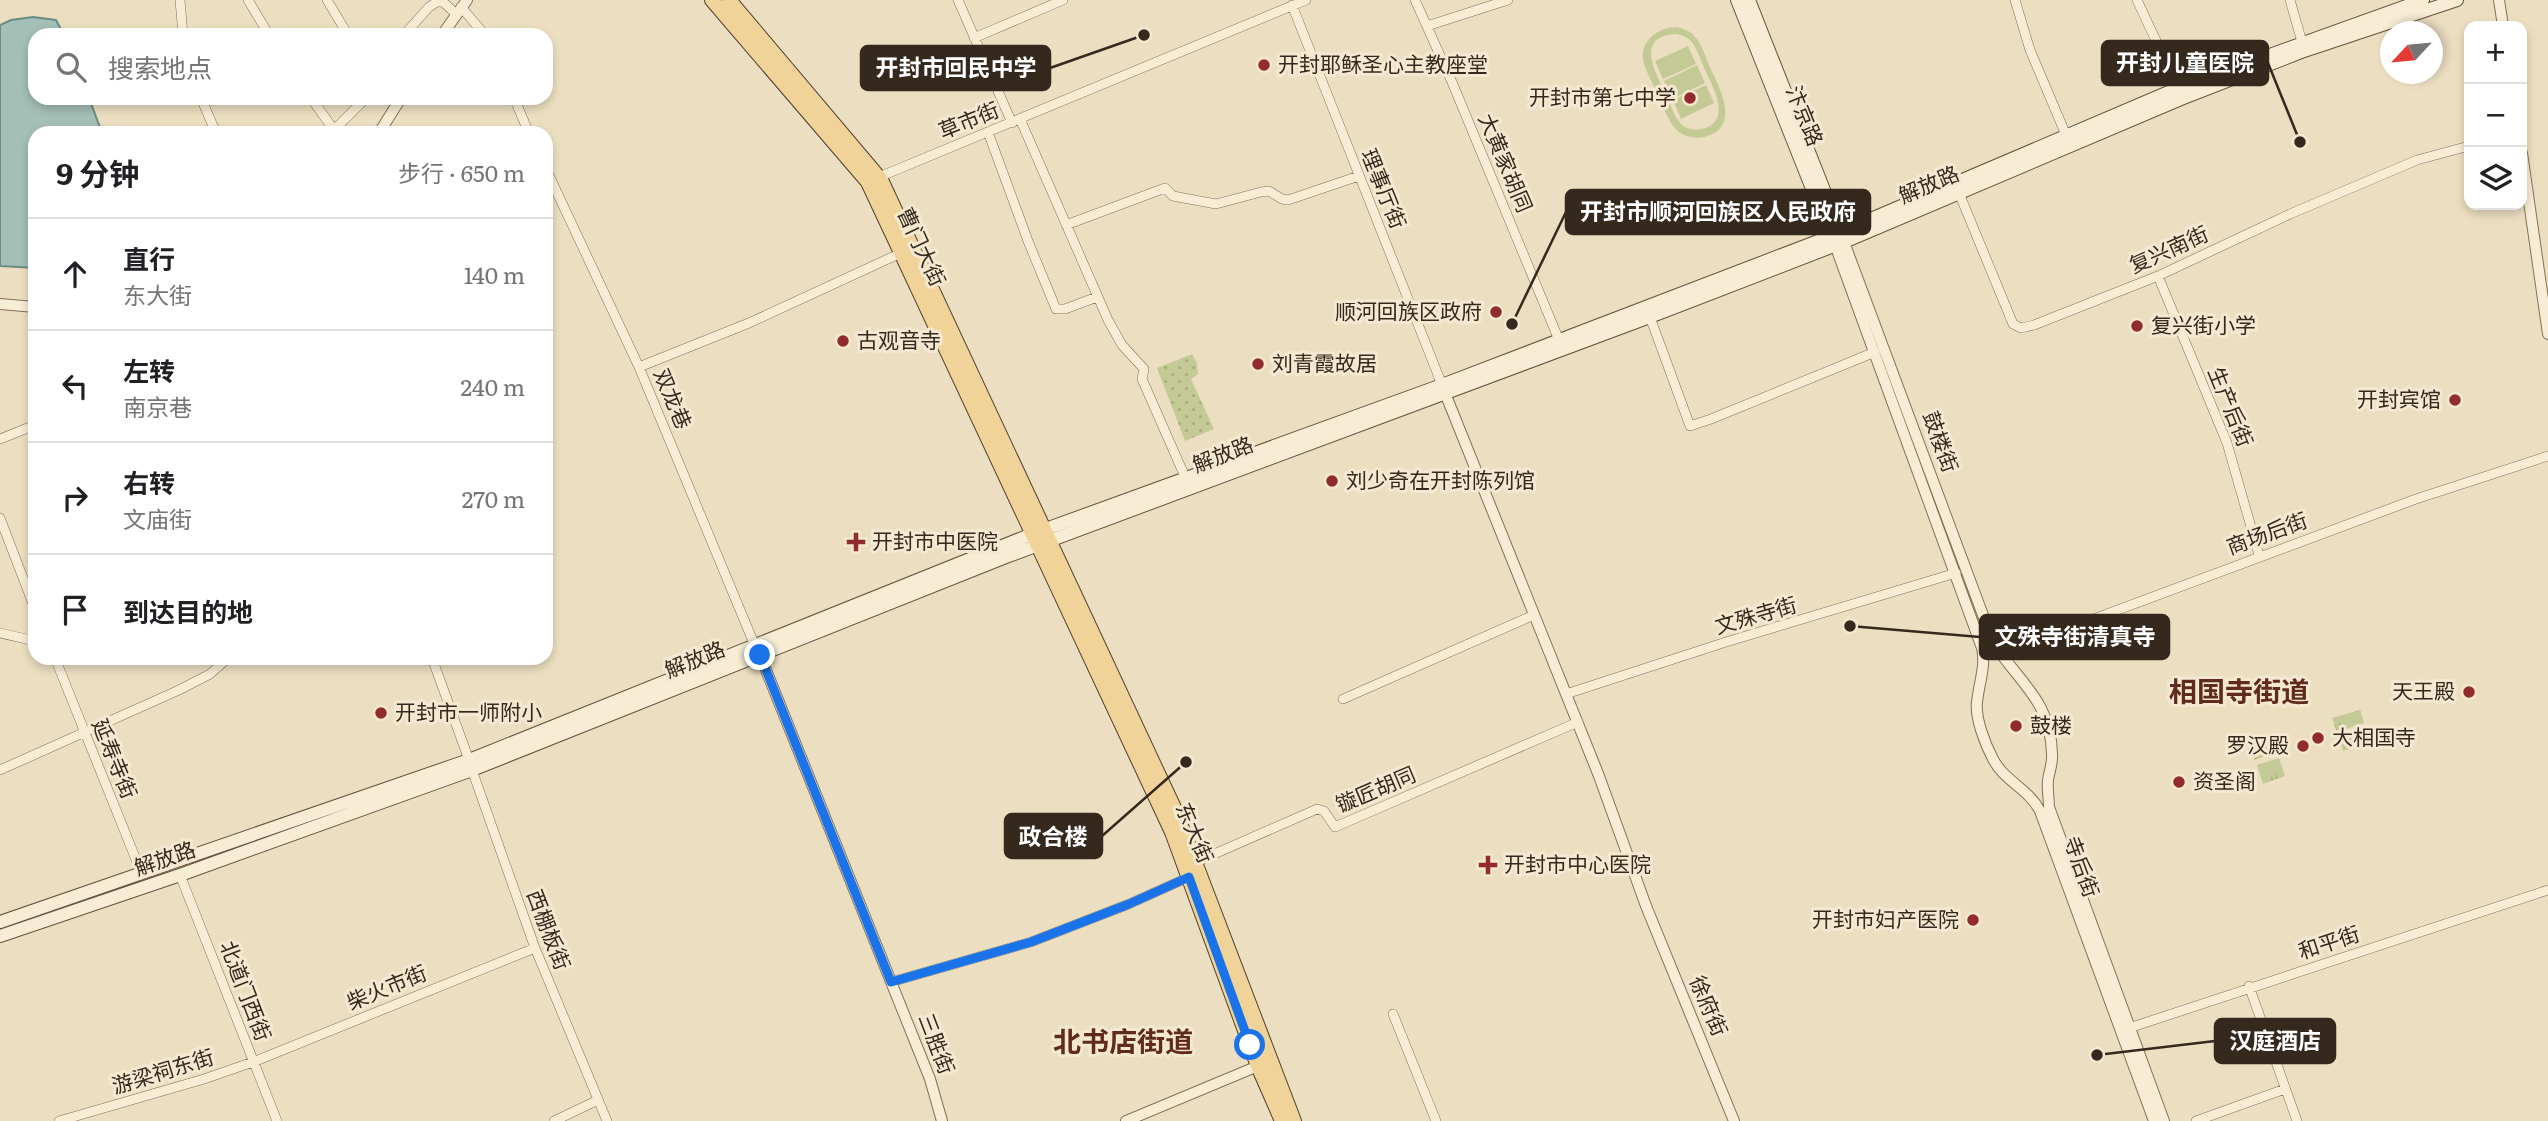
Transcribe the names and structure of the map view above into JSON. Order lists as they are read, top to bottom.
{
  "streets": {
    "main road": [
      "汴京路",
      "解放路",
      "曹门大街",
      "东大街"
    ],
    "street": [
      "草市街",
      "大黄家胡同",
      "理事厅街",
      "复兴南街",
      "双龙巷",
      "生产后街",
      "鼓楼街",
      "商场后街",
      "文殊寺街",
      "延寿寺街",
      "镟匠胡同",
      "寺后街",
      "西棚板街",
      "和平街",
      "柴火市街",
      "北道门西街",
      "徐府街",
      "三胜街",
      "游梁祠东街"
    ]
  },
  "crossings": [
    ["汴京路", "解放路"],
    ["汴京路", "鼓楼街"],
    ["草市街", "理事厅街"],
    ["草市街", "曹门大街"],
    ["大黄家胡同", "解放路"],
    ["解放路", "理事厅街"],
    ["解放路", "曹门大街"],
    ["解放路", "复兴南街"],
    ["解放路", "双龙巷"],
    ["解放路", "鼓楼街"],
    ["解放路", "延寿寺街"],
    ["解放路", "东大街"],
    ["解放路", "西棚板街"],
    ["解放路", "北道门西街"],
    ["解放路", "徐府街"],
    ["解放路", "三胜街"],
    ["理事厅街", "徐府街"],
    ["曹门大街", "东大街"],
    ["复兴南街", "生产后街"],
    ["双龙巷", "三胜街"],
    ["生产后街", "商场后街"],
    ["鼓楼街", "商场后街"],
    ["鼓楼街", "文殊寺街"],
    ["鼓楼街", "寺后街"],
    ["商场后街", "寺后街"],
    ["文殊寺街", "徐府街"],
    ["镟匠胡同", "东大街"],
    ["镟匠胡同", "徐府街"],
    ["寺后街", "和平街"],
    ["西棚板街", "柴火市街"],
    ["柴火市街", "北道门西街"],
    ["柴火市街", "游梁祠东街"],
    ["北道门西街", "游梁祠东街"]
  ],
  "districts": ["相国寺街道", "北书店街道"],
  "places": {
    "other": [
      "开封市回民中学",
      "开封耶稣圣心主教座堂",
      "开封市第七中学",
      "开封儿童医院",
      "顺河回族区政府",
      "开封市顺河回族区人民政府",
      "复兴街小学",
      "古观音寺",
      "刘青霞故居",
      "开封宾馆",
      "刘少奇在开封陈列馆",
      "文殊寺街清真寺",
      "天王殿",
      "开封市一师附小",
      "鼓楼",
      "大相国寺",
      "罗汉殿",
      "政合楼",
      "资圣阁",
      "开封市妇产医院",
      "汉庭酒店"
    ],
    "health": ["开封市中医院", "开封市中心医院"]
  },
  "north": "bottom left",
  "page": {
    "map_buttons": ["+", "−"],
    "search": "搜索地点",
    "heading": ["9 分钟", "步行 · 650 m"],
    "list": [
      ["直行", "东大街", "140 m"],
      ["左转", "南京巷", "240 m"],
      ["右转", "文庙街", "270 m"],
      "到达目的地"
    ]
  }
}
